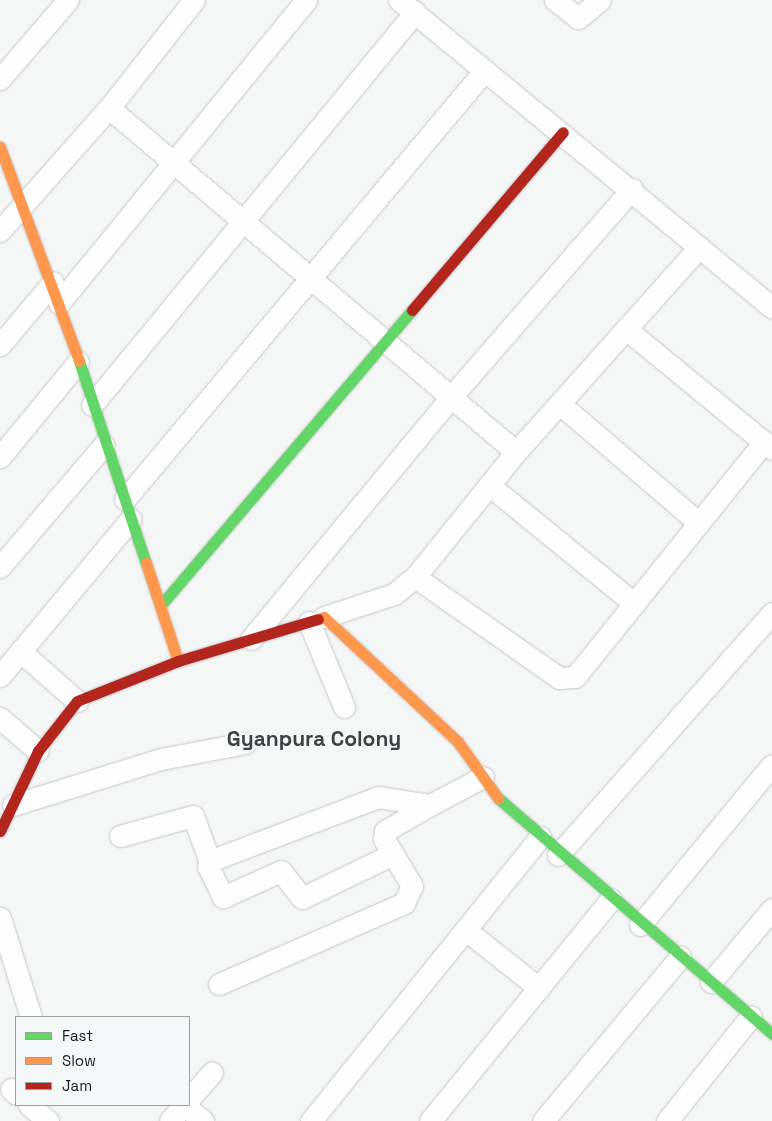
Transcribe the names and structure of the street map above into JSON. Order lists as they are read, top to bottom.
{
  "districts": ["Gyanpura Colony"],
  "legend": ["Fast", "Slow", "Jam"]
}
